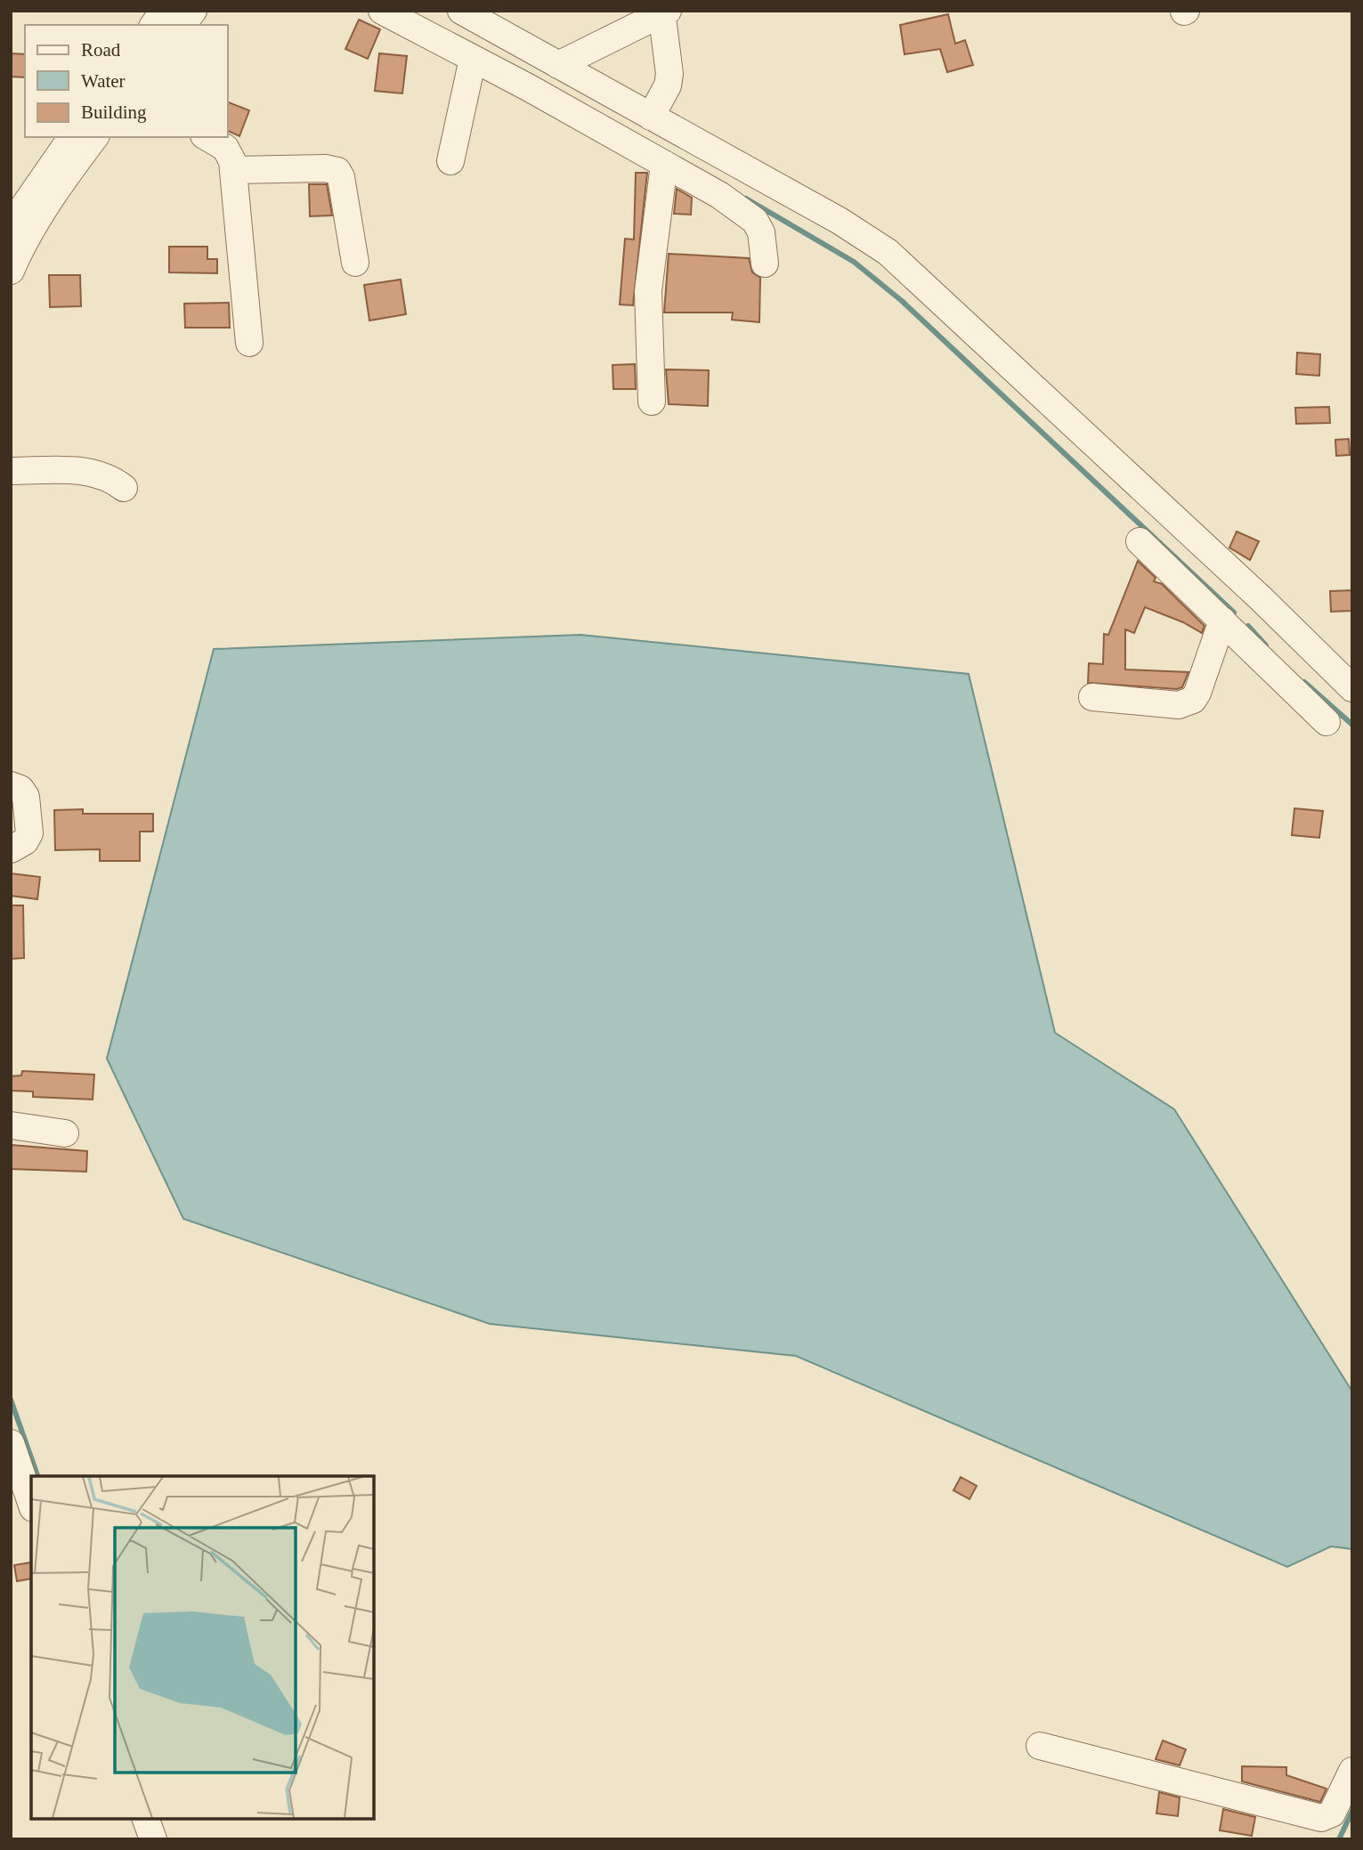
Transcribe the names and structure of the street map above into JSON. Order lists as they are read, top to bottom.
{
  "legend": ["Road", "Water", "Building"]
}
